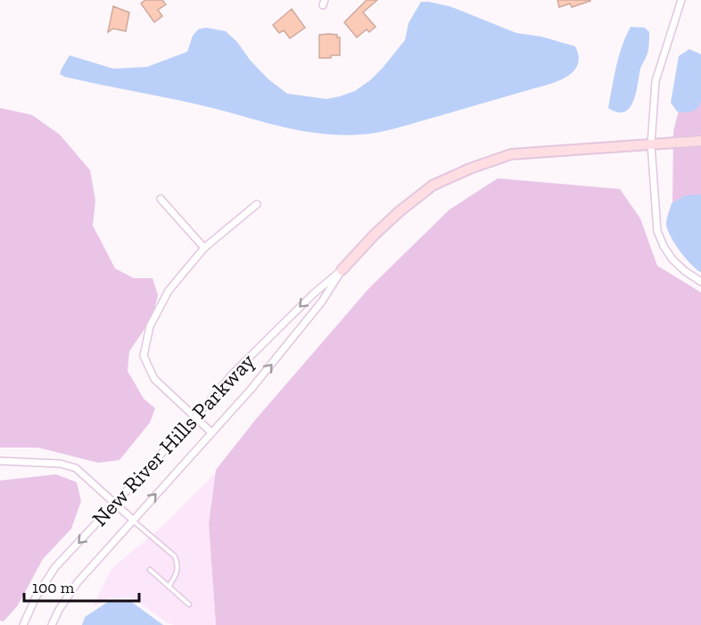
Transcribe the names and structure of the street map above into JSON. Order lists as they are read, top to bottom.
{
  "streets": {
    "street": ["New River Hills Parkway"]
  },
  "scale_bar": "100 m"
}
